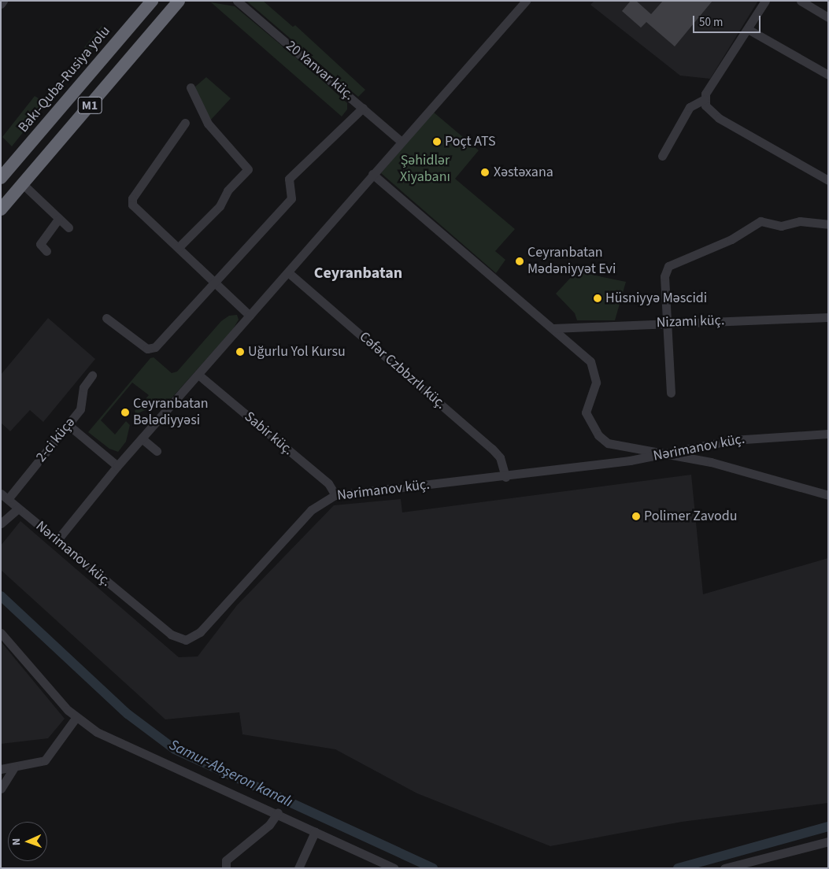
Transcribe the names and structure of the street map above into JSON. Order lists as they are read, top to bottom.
{
  "streets": {
    "highway": ["Bakı-Quba-Rusiya yolu", "M1"],
    "street": [
      "20 Yanvar küç.",
      "Nizami küç.",
      "Cəfər Czbbzrlı küç.",
      "Sabir küç.",
      "2-ci küçə",
      "Nərimanov küç."
    ]
  },
  "crossings": [
    ["Cəfər Czbbzrlı küç.", "Nərimanov küç."],
    ["Sabir küç.", "Nərimanov küç."],
    ["2-ci küçə", "Nərimanov küç."]
  ],
  "districts": ["Ceyranbatan"],
  "water": ["Samur-Abşeron kanalı"],
  "parks": ["Şəhidlər Xiyabanı"],
  "places": [
    "Poçt ATS",
    "Xəstəxana",
    "Ceyranbatan Mədəniyyət Evi",
    "Hüsniyyə Məscidi",
    "Uğurlu Yol Kursu",
    "Ceyranbatan Bələdiyyəsi",
    "Polimer Zavodu"
  ],
  "scale_bar": "50 m",
  "north": "left"
}
